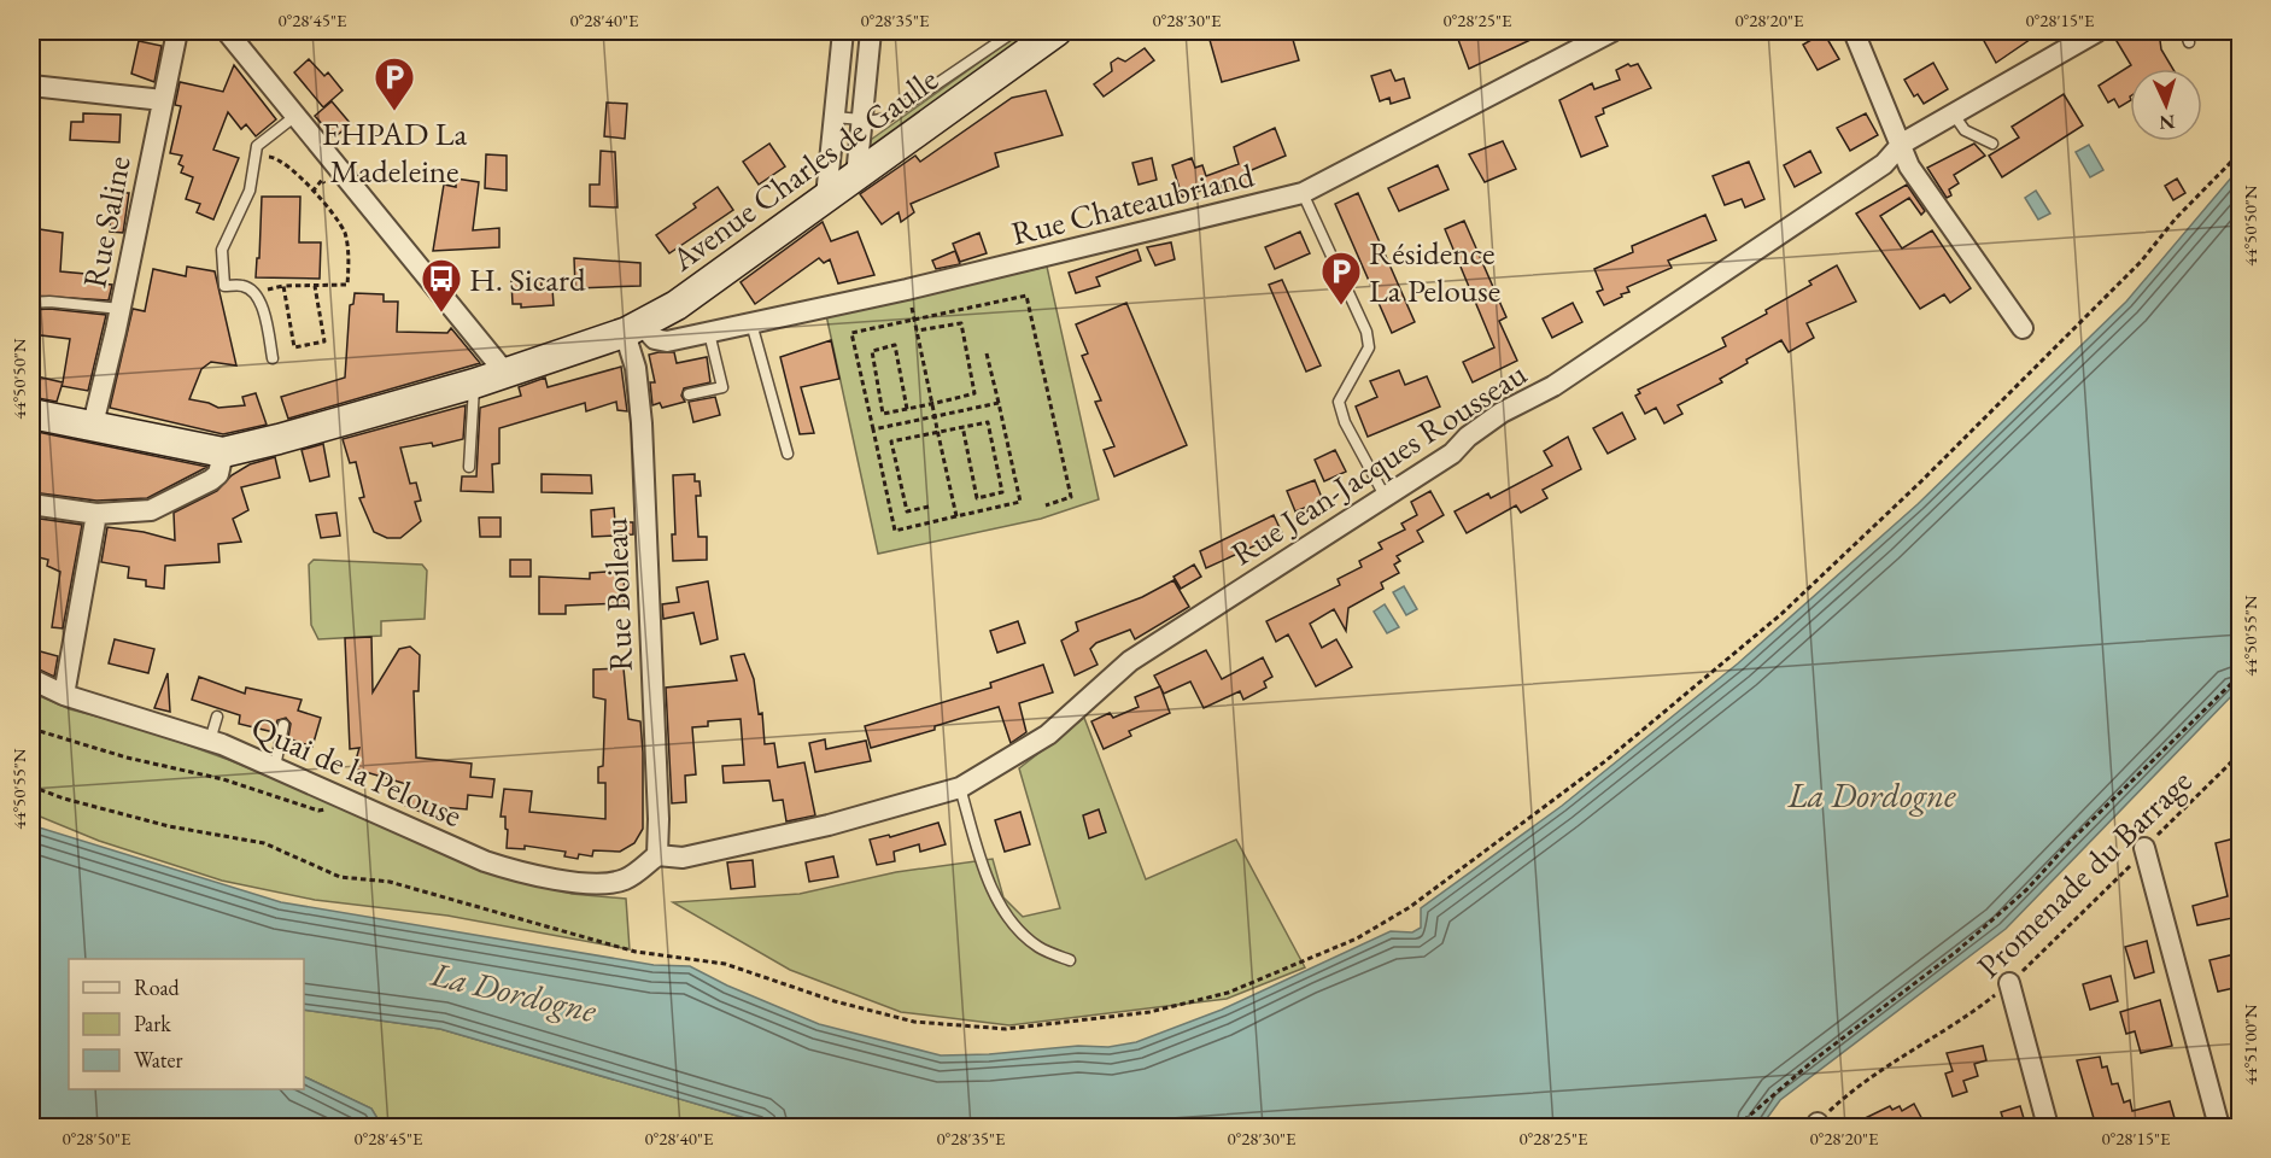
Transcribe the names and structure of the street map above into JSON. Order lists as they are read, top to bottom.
{
  "streets": {
    "main road": ["Avenue Charles de Gaulle"],
    "street": [
      "Rue Chateaubriand",
      "Rue Saline",
      "Rue Jean-Jacques Rousseau",
      "Rue Boileau",
      "Quai de la Pelouse"
    ],
    "path": ["Promenade du Barrage"]
  },
  "crossings": [
    ["Avenue Charles de Gaulle", "Rue Chateaubriand"],
    ["Avenue Charles de Gaulle", "Rue Boileau"],
    ["Rue Chateaubriand", "Rue Boileau"],
    ["Rue Jean-Jacques Rousseau", "Rue Boileau"],
    ["Rue Jean-Jacques Rousseau", "Quai de la Pelouse"],
    ["Rue Boileau", "Quai de la Pelouse"]
  ],
  "water": ["La Dordogne"],
  "places": {
    "parking": ["EHPAD La Madeleine", "Résidence La Pelouse"],
    "bus stop": ["H. Sicard"]
  },
  "legend": ["Road", "Park", "Water"],
  "north": "bottom",
  "coordinates": [
    "0°28'45\"E",
    "0°28'40\"E",
    "0°28'35\"E",
    "0°28'30\"E",
    "0°28'25\"E",
    "0°28'20\"E",
    "0°28'15\"E",
    "44°50'50\"N",
    "44°50'55\"N",
    "44°51'00\"N",
    "0°28'50\"E"
  ]
}
